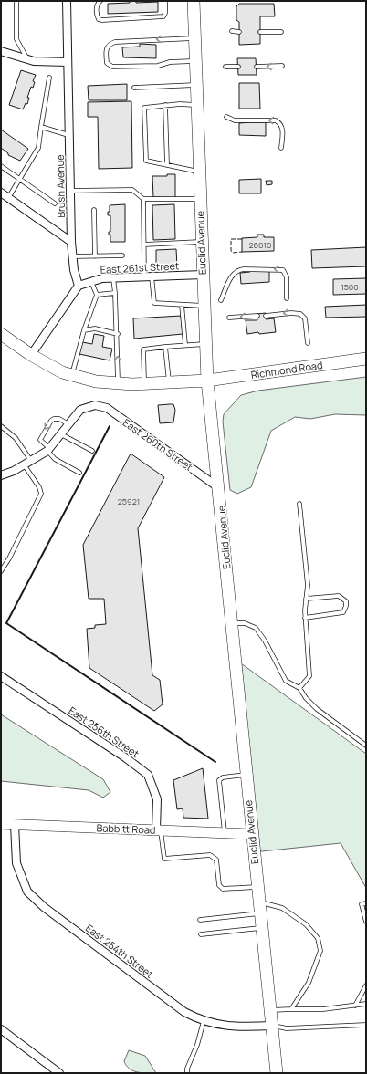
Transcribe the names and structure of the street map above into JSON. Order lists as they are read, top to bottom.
{
  "streets": {
    "main road": ["Euclid Avenue", "Richmond Road", "Babbitt Road"],
    "street": [
      "Brush Avenue",
      "East 261st Street",
      "East 260th Street",
      "East 256th Street",
      "East 254th Street"
    ]
  },
  "crossings": [
    ["Brush Avenue", "East 261st Street"],
    ["Euclid Avenue", "East 261st Street"],
    ["Euclid Avenue", "Richmond Road"],
    ["Euclid Avenue", "East 260th Street"],
    ["Euclid Avenue", "Babbitt Road"],
    ["Euclid Avenue", "East 254th Street"],
    ["East 256th Street", "Babbitt Road"],
    ["Babbitt Road", "East 254th Street"]
  ],
  "house_numbers": ["26010", "1500", "25921"]
}
